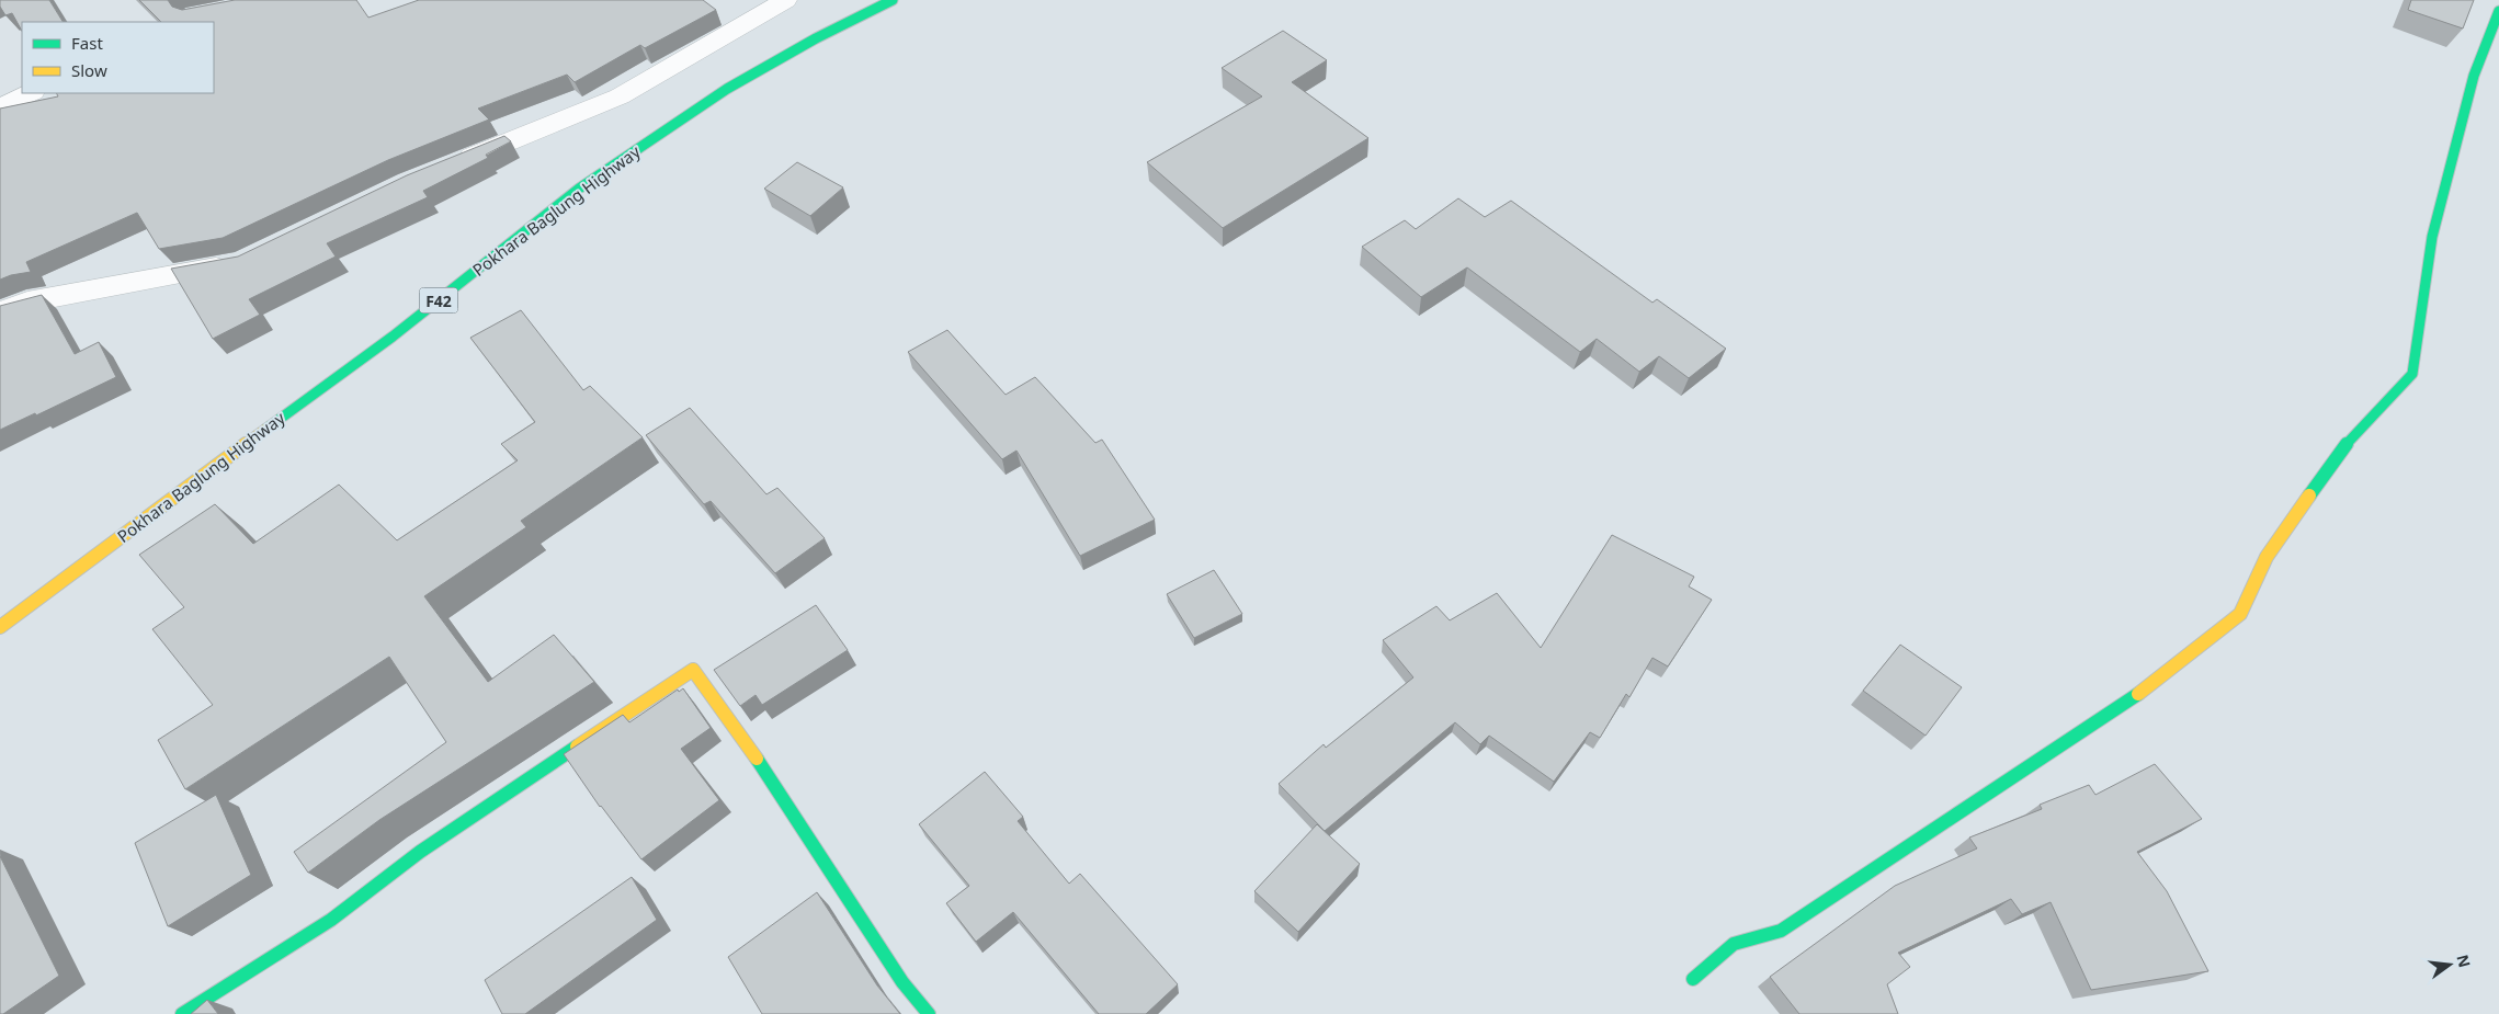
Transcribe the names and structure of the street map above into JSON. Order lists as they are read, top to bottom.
{
  "streets": {
    "main road": ["Pokhara Baglung Highway", "F42"]
  },
  "legend": ["Fast", "Slow"],
  "north": "right"
}
